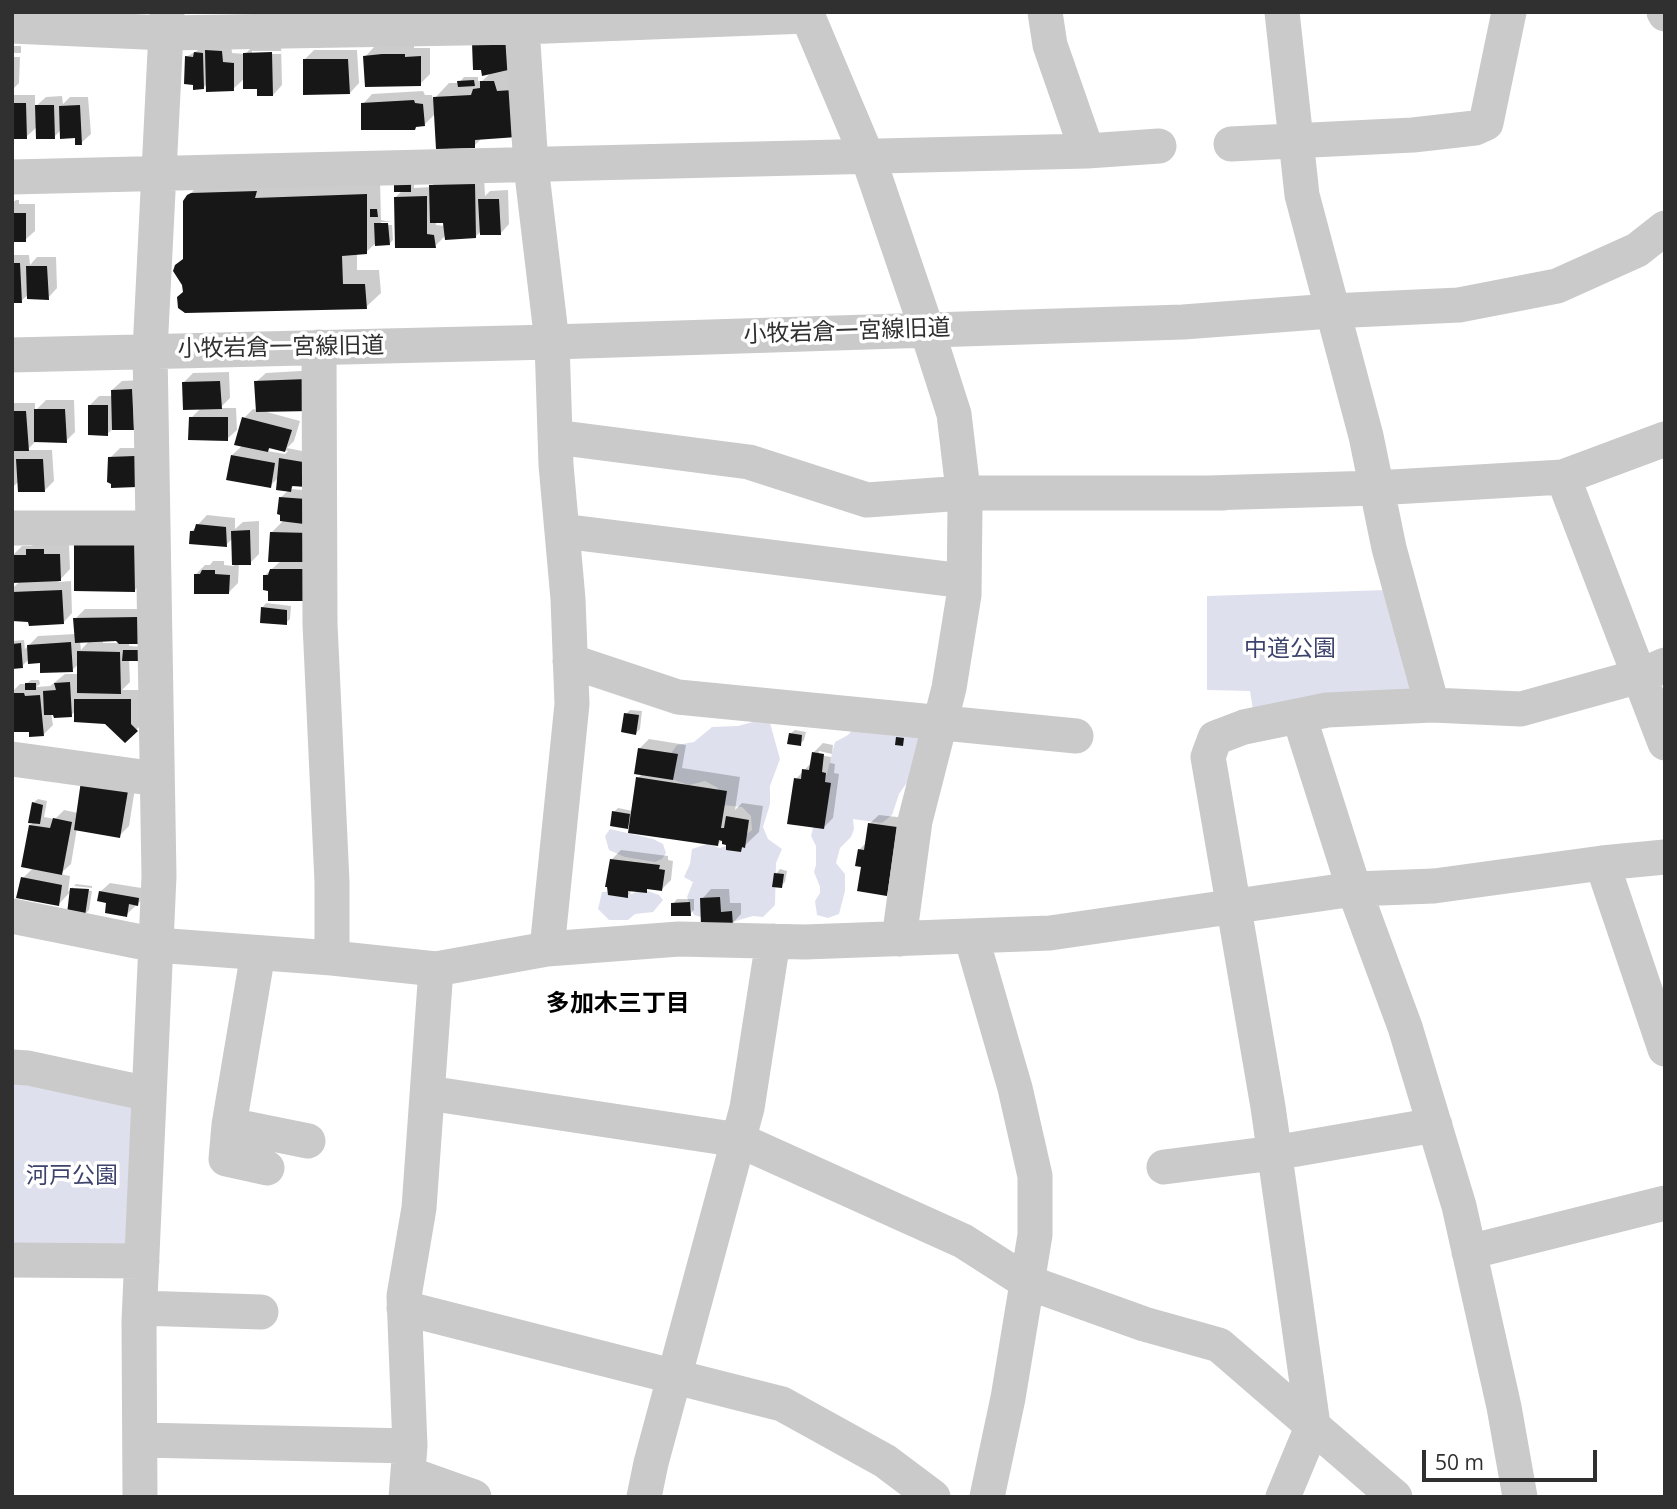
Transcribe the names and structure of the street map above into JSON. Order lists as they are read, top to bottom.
{
  "streets": {
    "street": ["小牧岩倉一宮線旧道"]
  },
  "districts": ["多加木三丁目"],
  "parks": ["中道公園", "河戸公園"],
  "scale_bar": "50 m"
}
